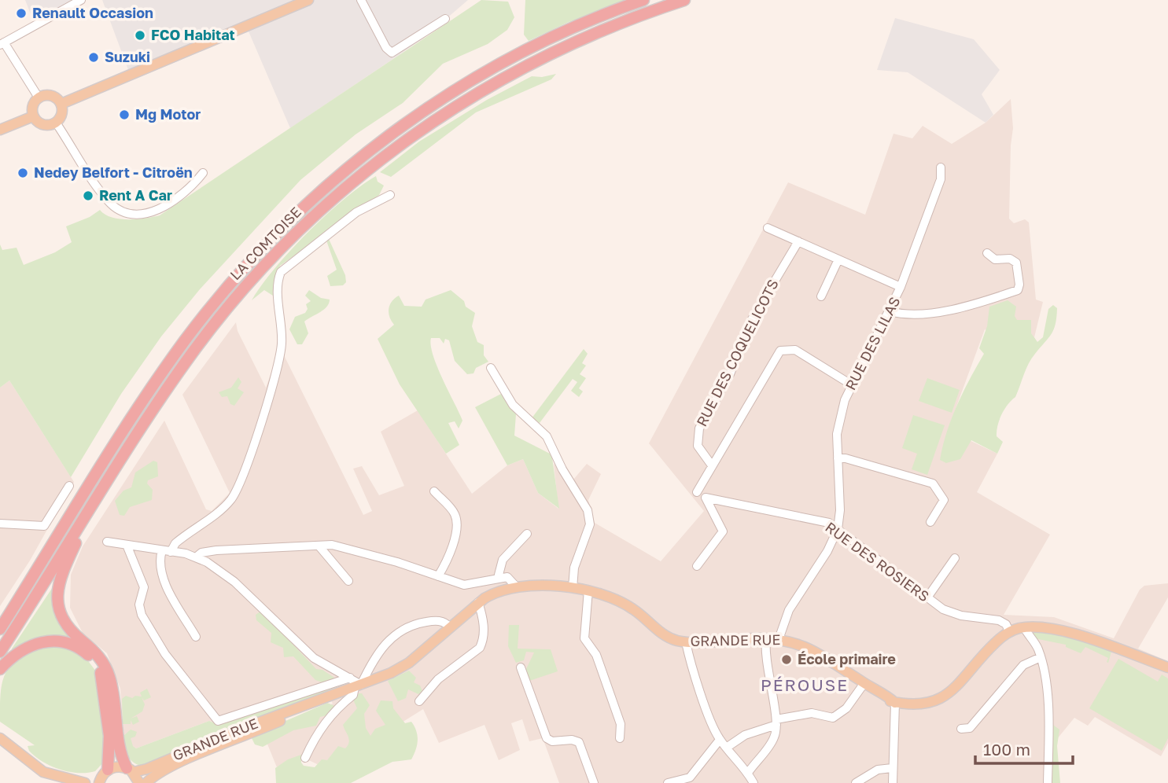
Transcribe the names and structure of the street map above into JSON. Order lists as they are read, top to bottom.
{
  "streets": {
    "highway": ["LA COMTOISE"],
    "main road": ["GRANDE RUE"],
    "street": ["RUE DES LILAS", "RUE DES COQUELICOTS", "RUE DES ROSIERS"]
  },
  "crossings": [
    ["RUE DES LILAS", "RUE DES ROSIERS"],
    ["RUE DES LILAS", "GRANDE RUE"]
  ],
  "districts": ["PÉROUSE"],
  "places": [
    "Renault Occasion",
    "FCO Habitat",
    "Suzuki",
    "Mg Motor",
    "Nedey Belfort - Citroën",
    "Rent A Car",
    "École primaire"
  ],
  "scale_bar": "100 m"
}
